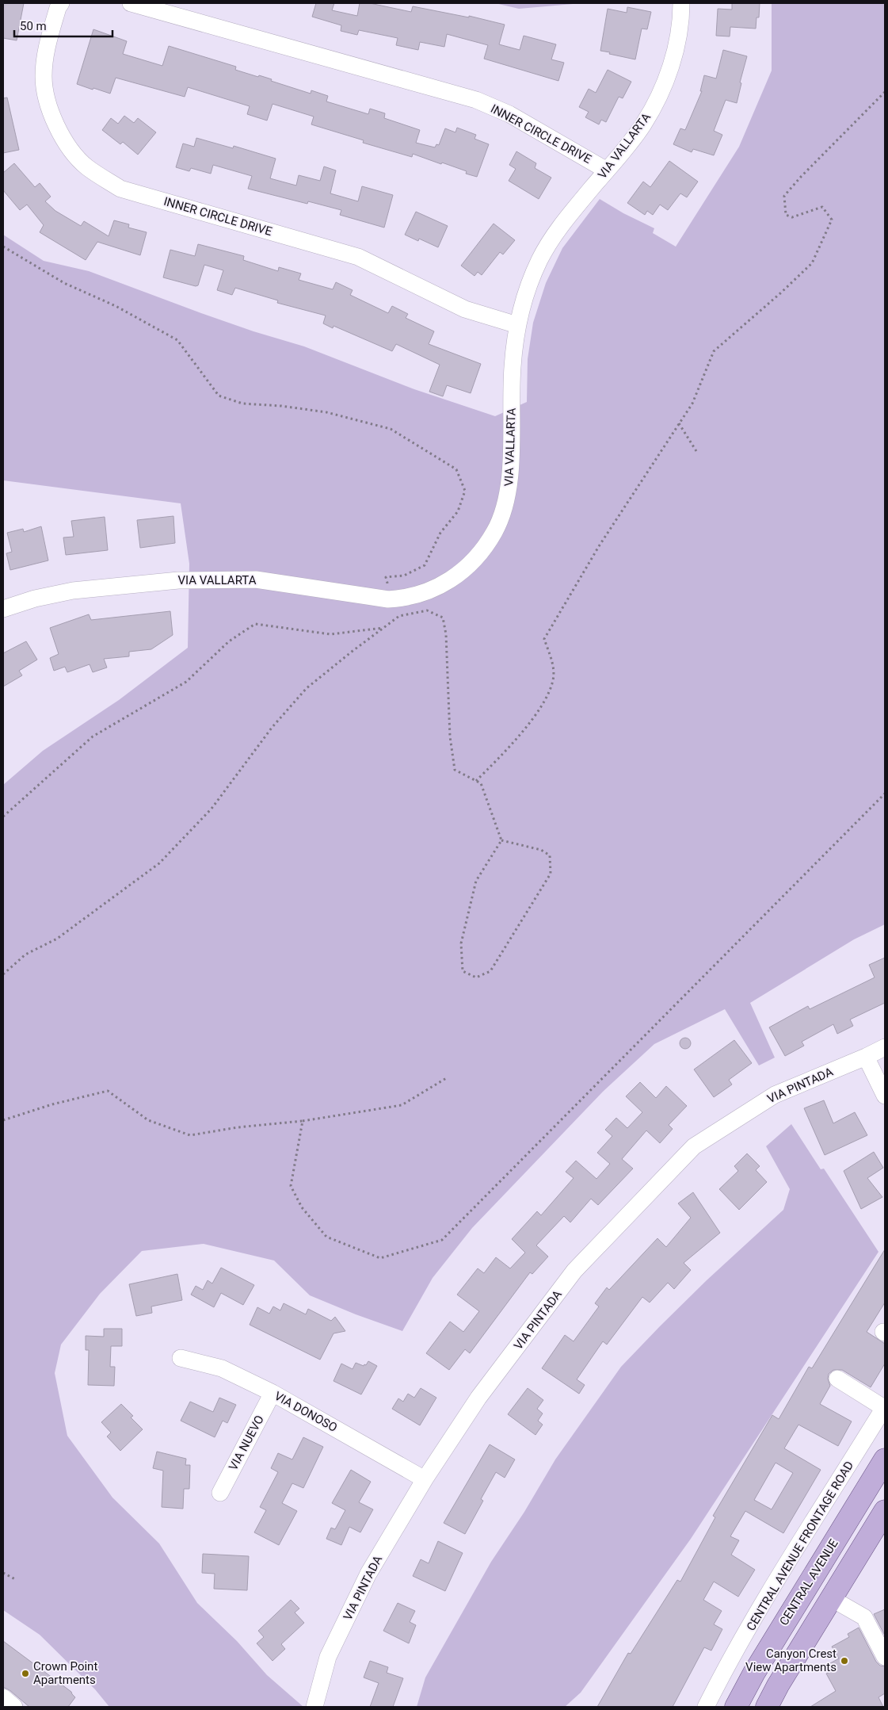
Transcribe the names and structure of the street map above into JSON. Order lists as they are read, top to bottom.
{
  "streets": {
    "main road": ["CENTRAL AVENUE"],
    "street": [
      "INNER CIRCLE DRIVE",
      "VIA VALLARTA",
      "VIA PINTADA",
      "VIA DONOSO",
      "VIA NUEVO",
      "CENTRAL AVENUE FRONTAGE ROAD"
    ]
  },
  "crossings": [
    ["INNER CIRCLE DRIVE", "VIA VALLARTA"],
    ["VIA PINTADA", "VIA DONOSO"],
    ["VIA DONOSO", "VIA NUEVO"]
  ],
  "places": ["Canyon Crest View Apartments", "Crown Point Apartments"],
  "scale_bar": "50 m"
}
